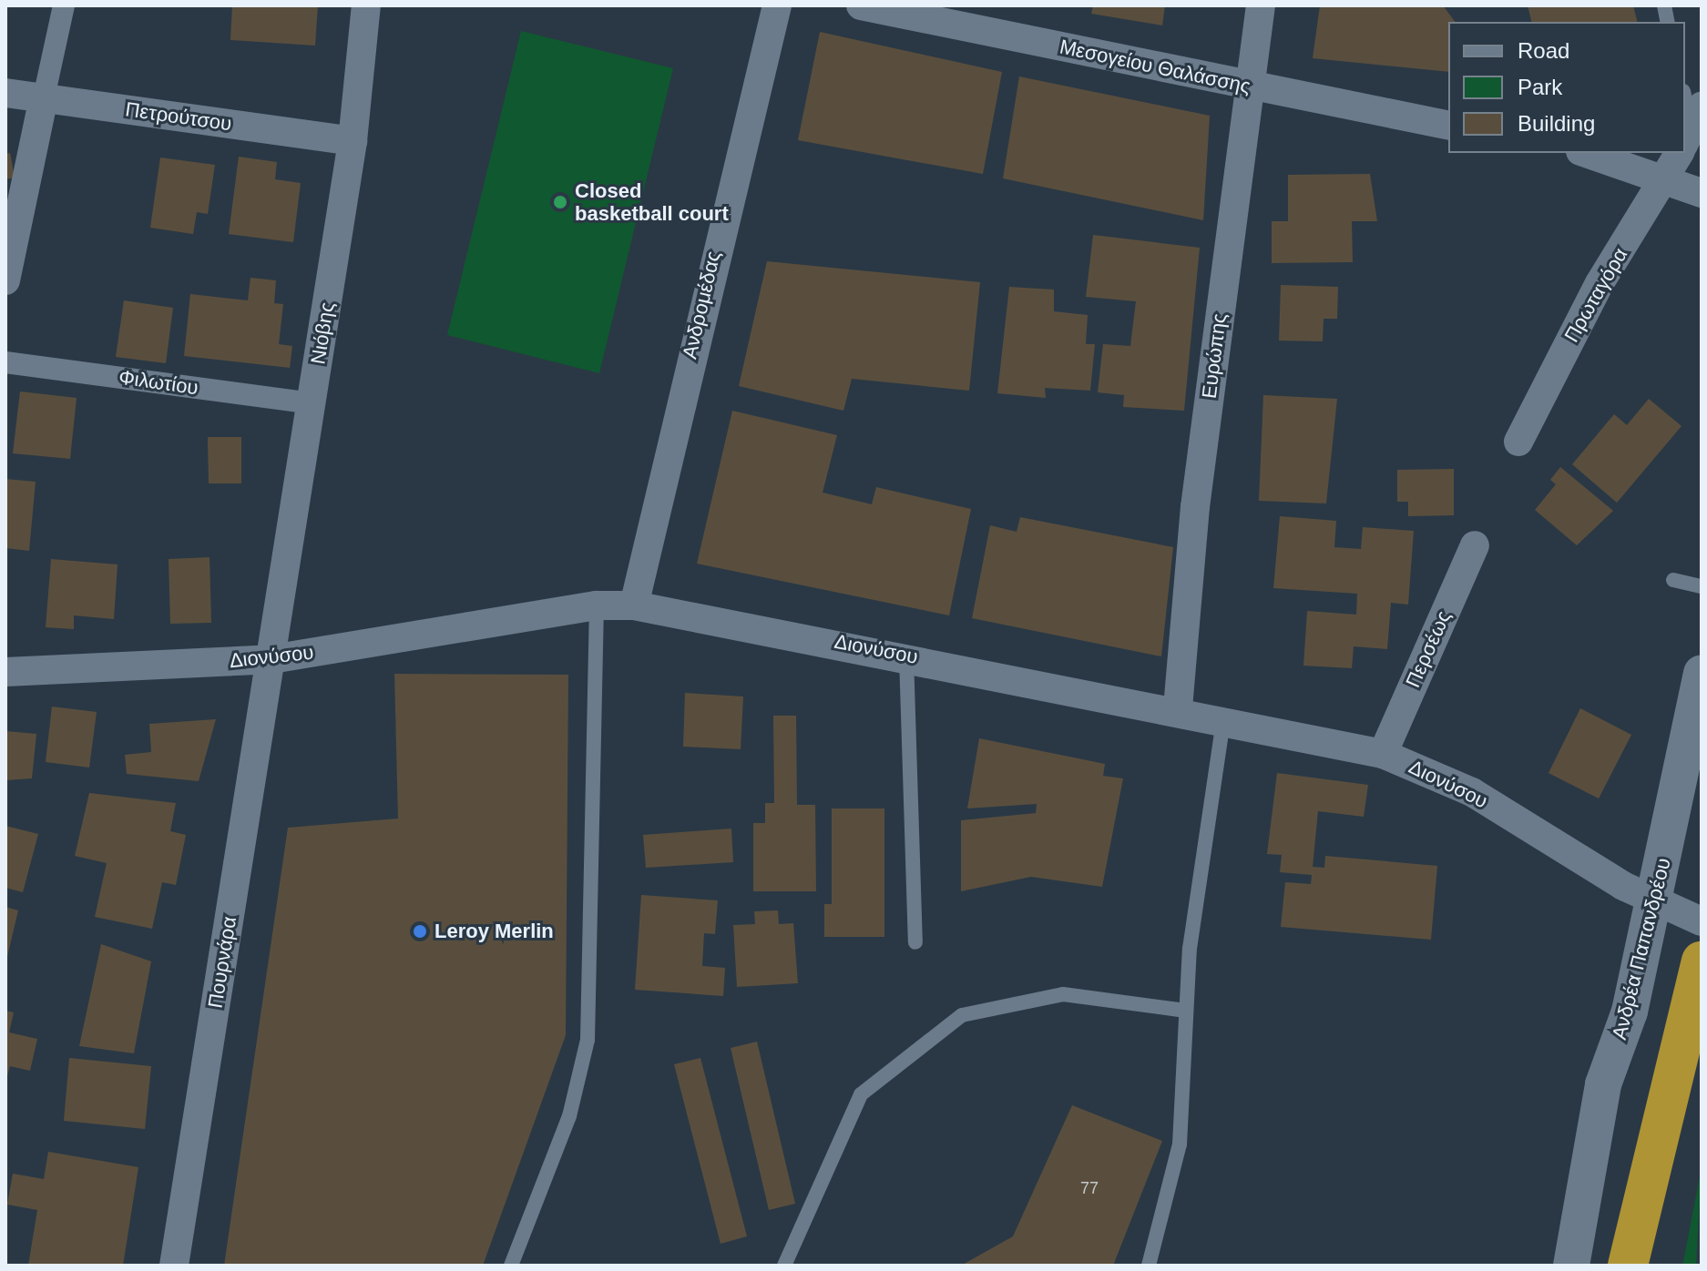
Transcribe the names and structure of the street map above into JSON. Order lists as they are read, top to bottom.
{
  "streets": {
    "street": [
      "Μεσογείου Θαλάσσης",
      "Πετρούτσου",
      "Πρωταγόρα",
      "Ανδρομέδας",
      "Νιόβης",
      "Ευρώπης",
      "Φιλωτίου",
      "Διονύσου",
      "Περσέως",
      "Ανδρέα Παπανδρέου",
      "Πουρνάρα"
    ]
  },
  "crossings": [
    ["Μεσογείου Θαλάσσης", "Ευρώπης"],
    ["Πετρούτσου", "Νιόβης"],
    ["Ανδρομέδας", "Διονύσου"],
    ["Νιόβης", "Φιλωτίου"],
    ["Νιόβης", "Διονύσου"],
    ["Νιόβης", "Πουρνάρα"],
    ["Ευρώπης", "Διονύσου"],
    ["Διονύσου", "Περσέως"],
    ["Διονύσου", "Ανδρέα Παπανδρέου"],
    ["Διονύσου", "Πουρνάρα"]
  ],
  "places": ["Closed basketball court", "Leroy Merlin"],
  "house_numbers": ["77"],
  "legend": ["Road", "Park", "Building"]
}
